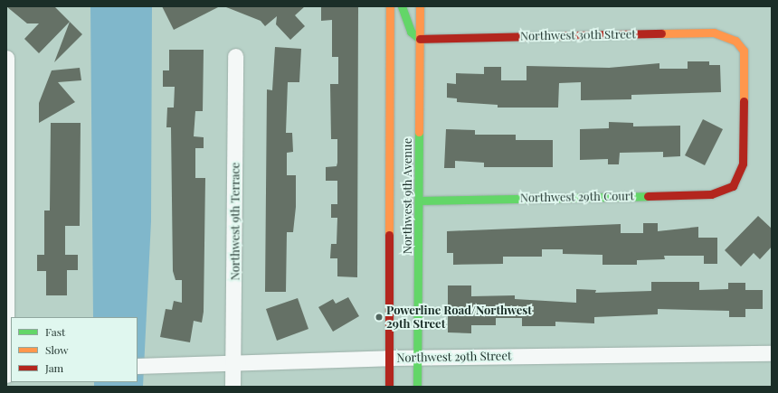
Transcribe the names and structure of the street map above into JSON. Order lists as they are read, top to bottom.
{
  "streets": {
    "main road": ["Northwest 30th Street", "Northwest 9th Avenue", "Northwest 29th Court"],
    "street": ["Northwest 9th Terrace", "Northwest 29th Street"]
  },
  "crossings": [
    ["Northwest 30th Street", "Northwest 9th Avenue"],
    ["Northwest 30th Street", "Northwest 29th Court"],
    ["Northwest 9th Avenue", "Northwest 29th Court"],
    ["Northwest 9th Avenue", "Northwest 29th Street"],
    ["Northwest 9th Terrace", "Northwest 29th Street"]
  ],
  "places": ["Powerline Road/Northwest 29th Street"],
  "legend": ["Fast", "Slow", "Jam"]
}
